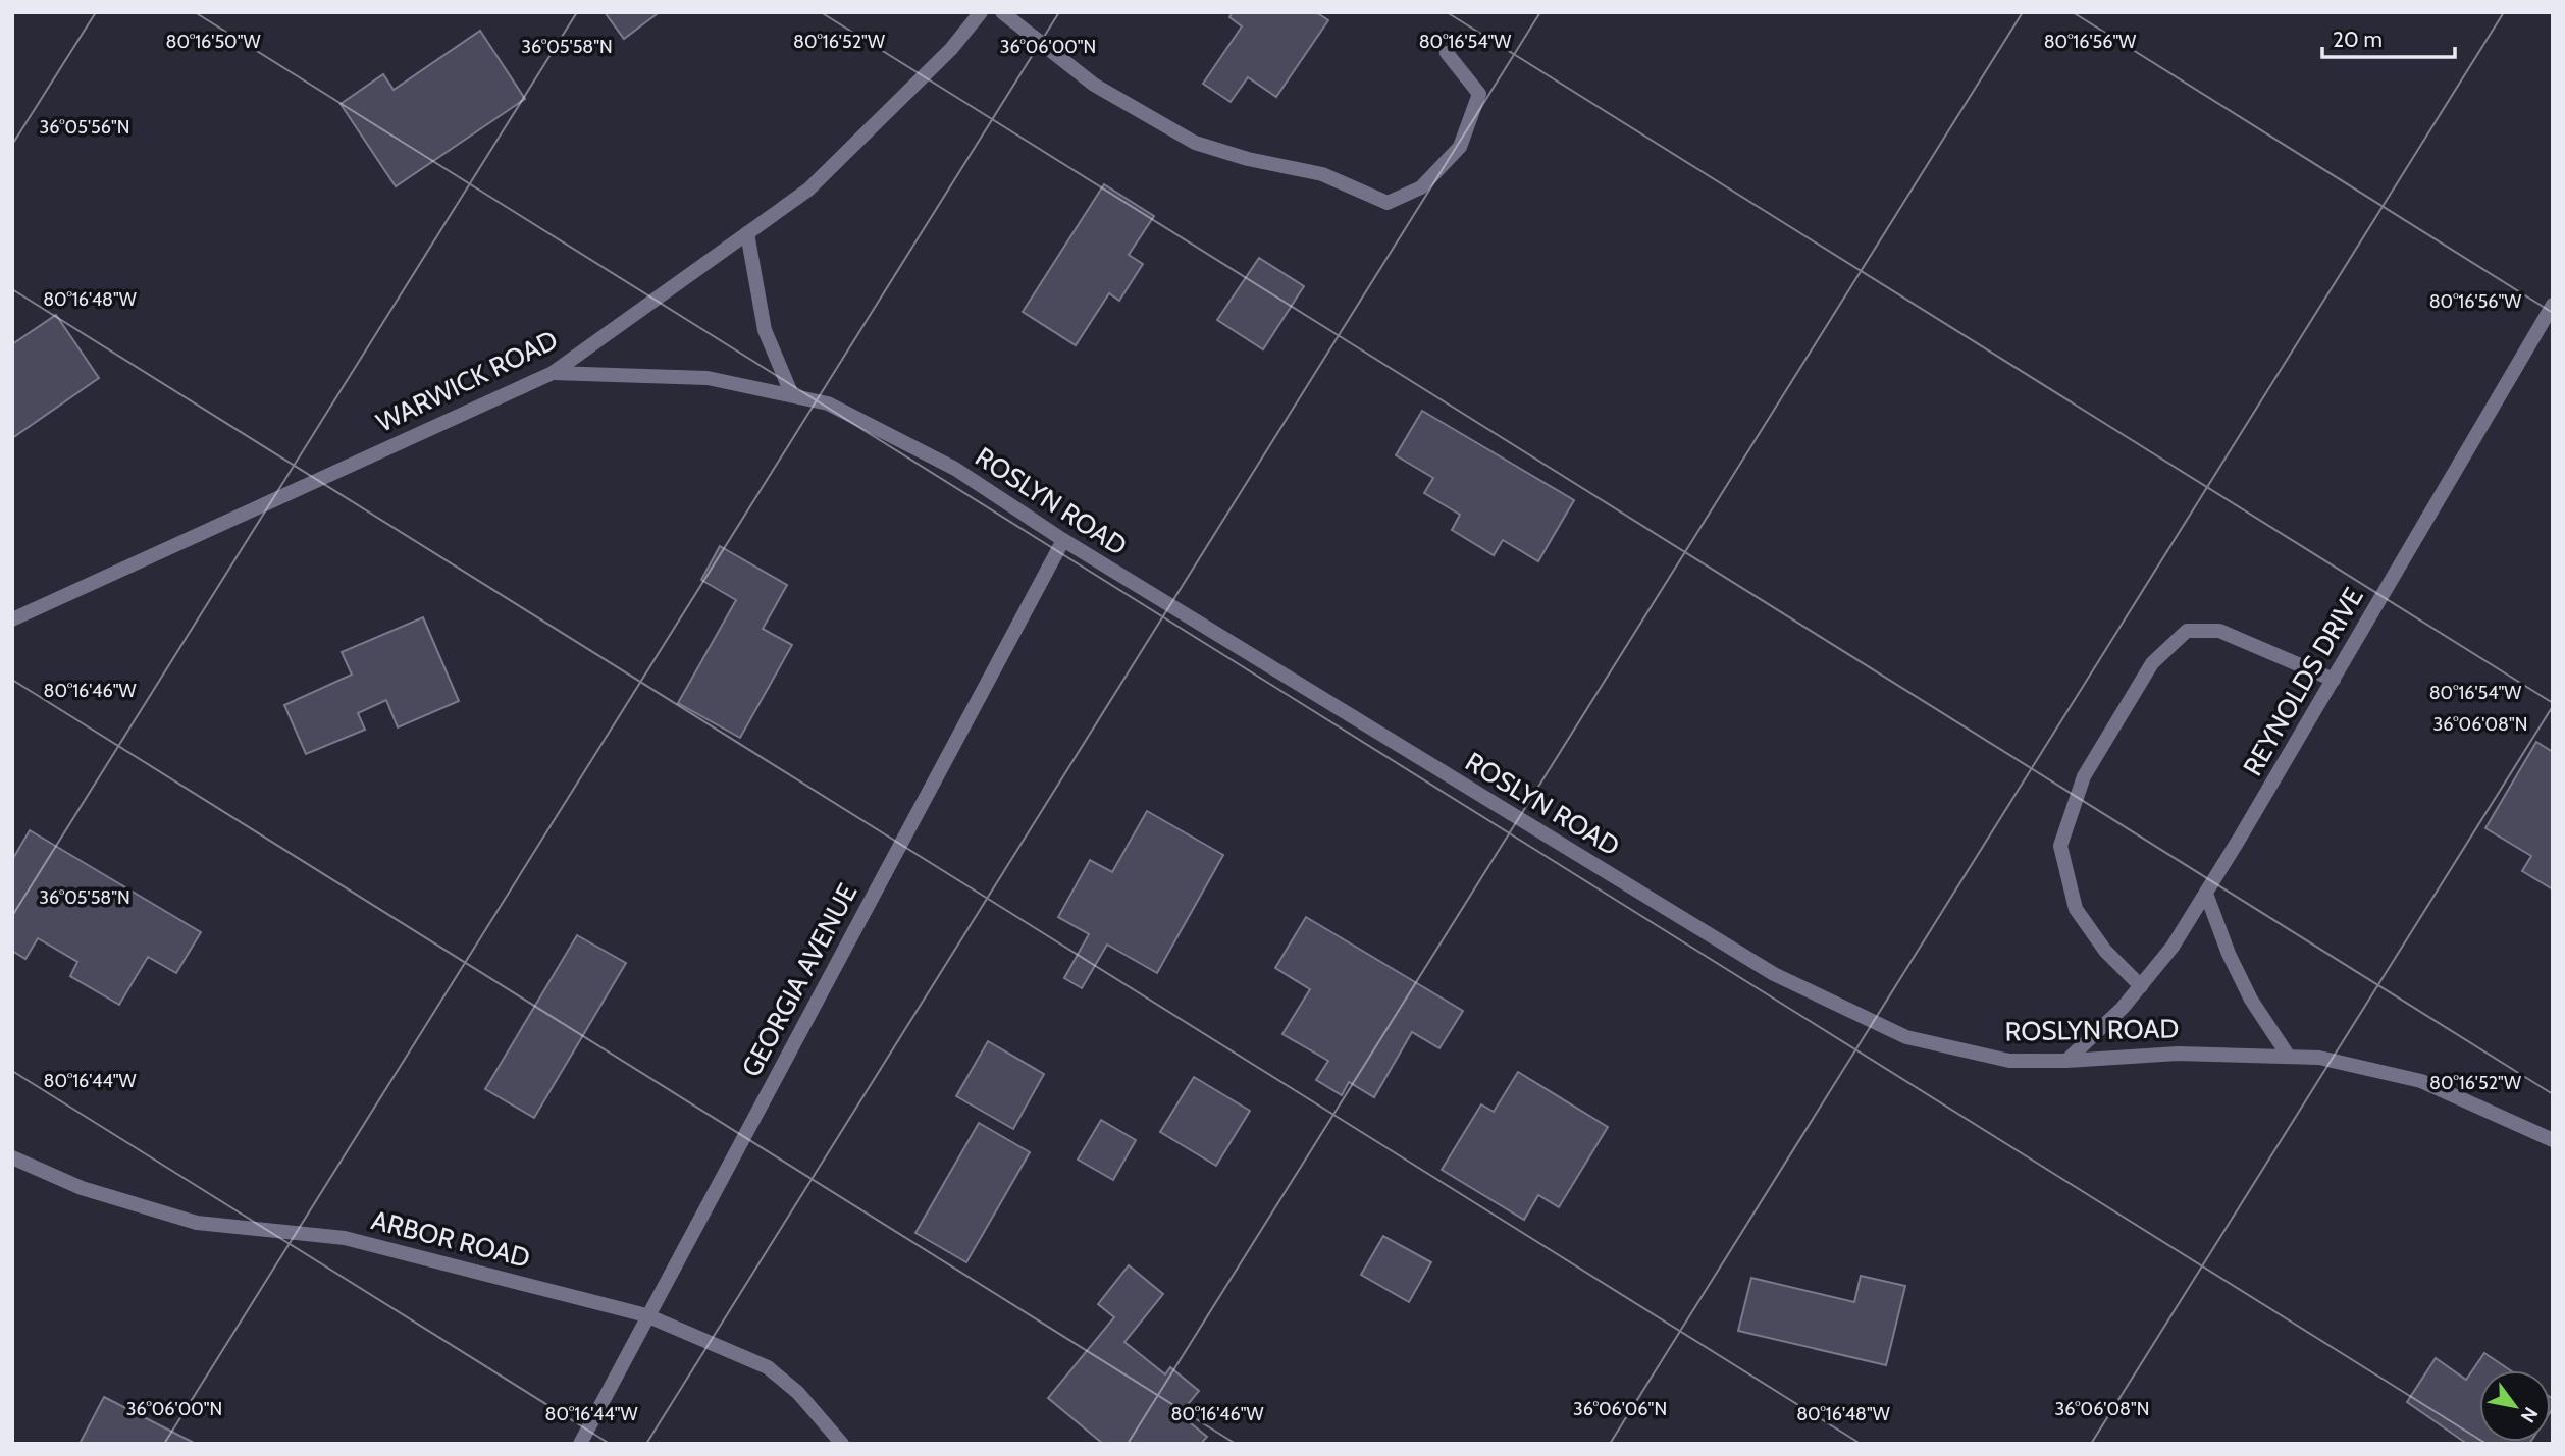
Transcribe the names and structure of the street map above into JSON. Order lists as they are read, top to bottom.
{
  "streets": {
    "street": [
      "WARWICK ROAD",
      "ROSLYN ROAD",
      "REYNOLDS DRIVE",
      "GEORGIA AVENUE",
      "ARBOR ROAD"
    ]
  },
  "crossings": [
    ["WARWICK ROAD", "ROSLYN ROAD"],
    ["ROSLYN ROAD", "REYNOLDS DRIVE"],
    ["ROSLYN ROAD", "GEORGIA AVENUE"],
    ["GEORGIA AVENUE", "ARBOR ROAD"]
  ],
  "scale_bar": "20 m",
  "north": "bottom right",
  "coordinates": [
    "80°16'50\"W",
    "80°16'52\"W",
    "80°16'54\"W",
    "80°16'56\"W",
    "36°05'58\"N",
    "36°06'00\"N",
    "36°05'56\"N",
    "80°16'48\"W",
    "80°16'46\"W",
    "36°06'08\"N",
    "80°16'44\"W",
    "36°06'06\"N"
  ]
}
